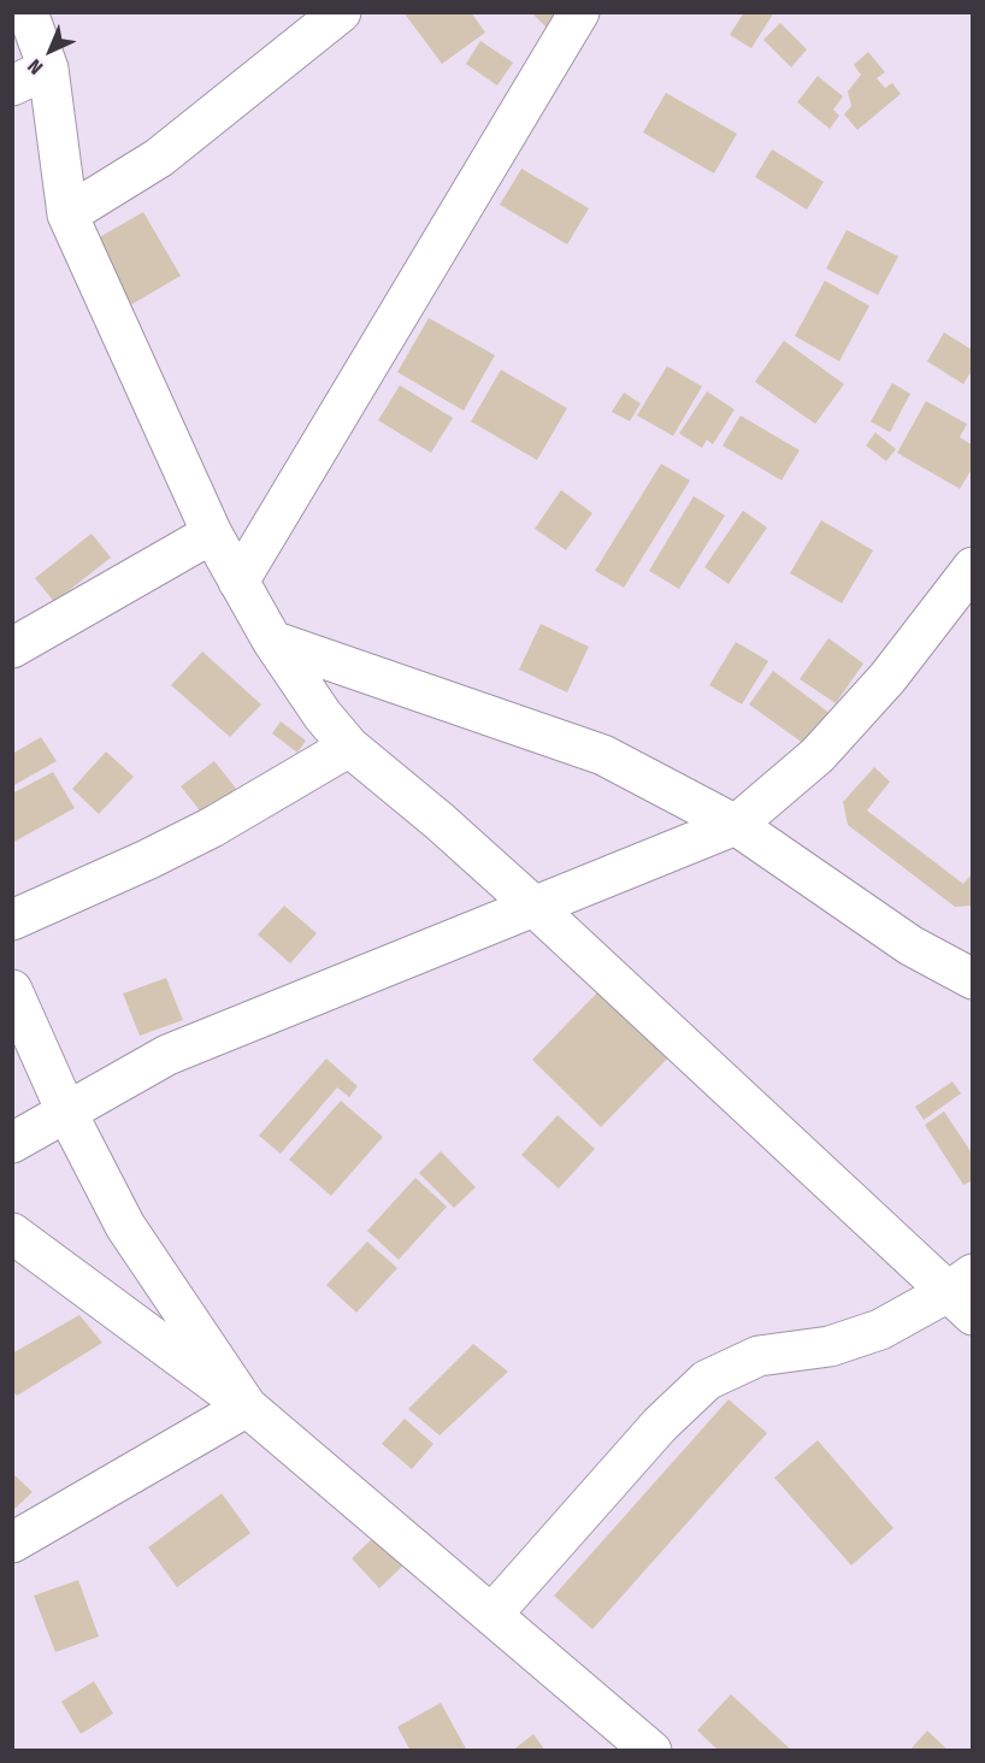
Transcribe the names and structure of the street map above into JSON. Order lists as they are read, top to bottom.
{
  "north": "bottom left"
}
